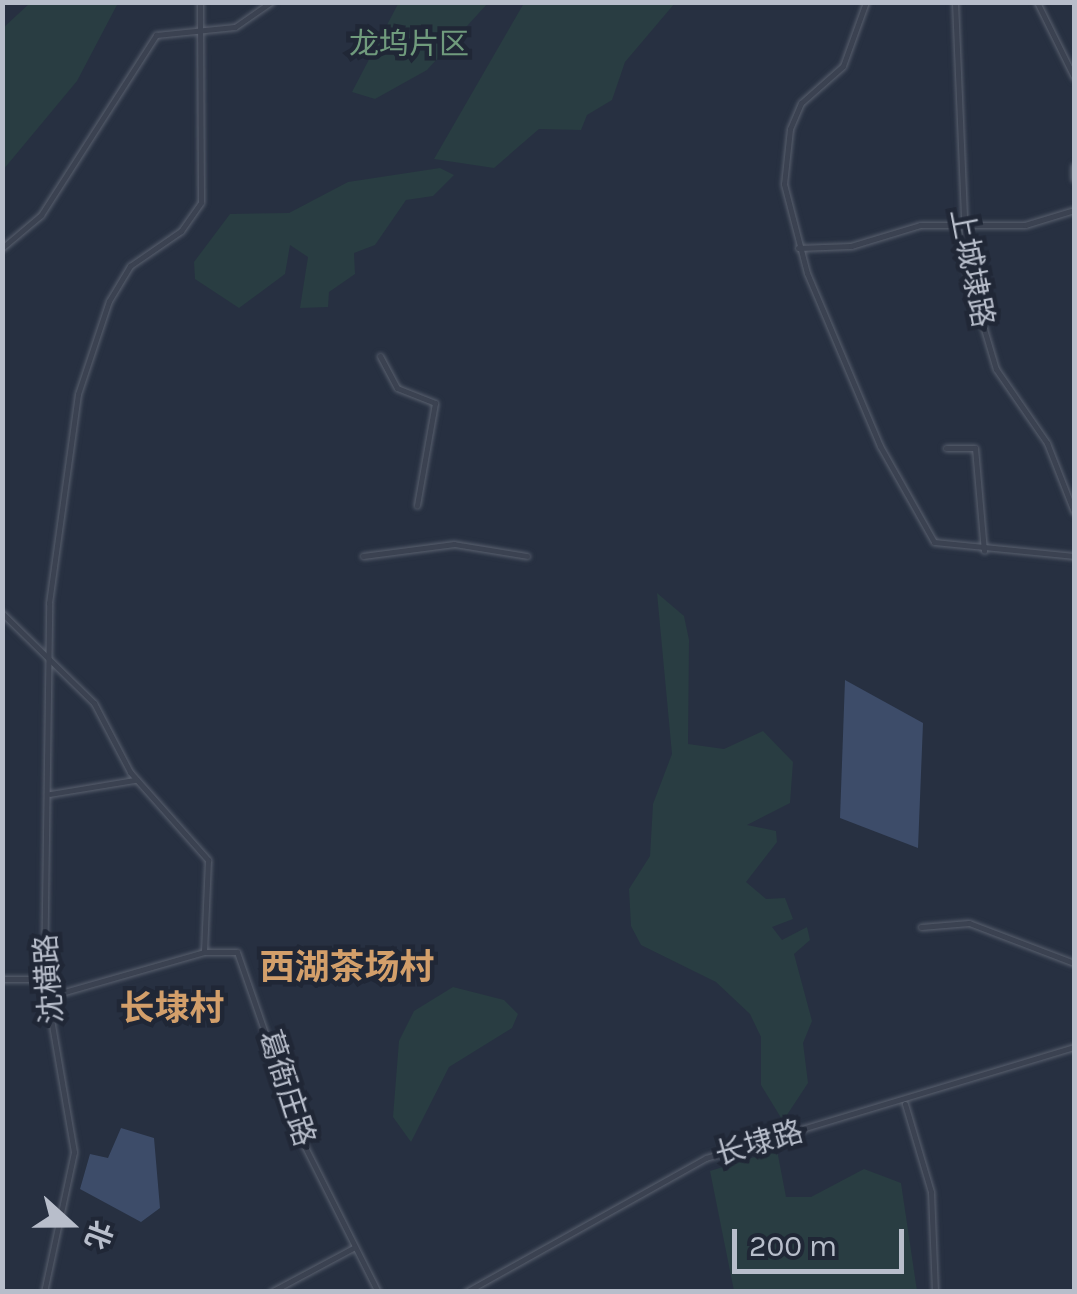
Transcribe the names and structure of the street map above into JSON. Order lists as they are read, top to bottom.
{
  "streets": {
    "street": [
      "上城埭路",
      "沈横路",
      "葛衙庄路",
      "长埭路"
    ]
  },
  "districts": ["西湖茶场村", "长埭村"],
  "parks": ["龙坞片区"],
  "scale_bar": "200 m",
  "north": "right"
}
